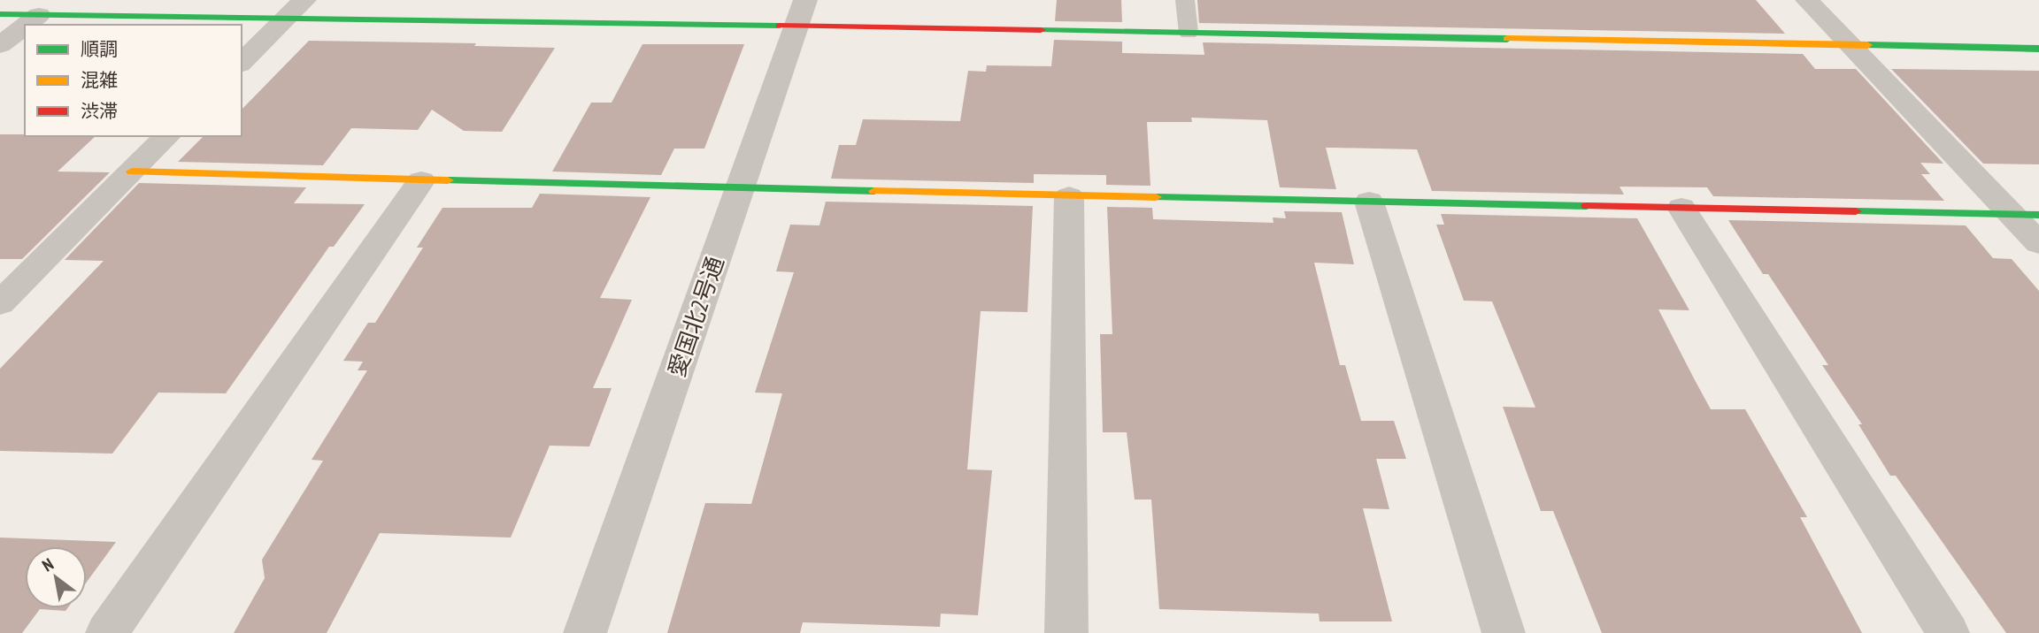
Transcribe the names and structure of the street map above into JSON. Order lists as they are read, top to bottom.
{
  "streets": {
    "street": ["愛国北2号通"]
  },
  "legend": ["順調", "混雑", "渋滞"],
  "north": "top left"
}
